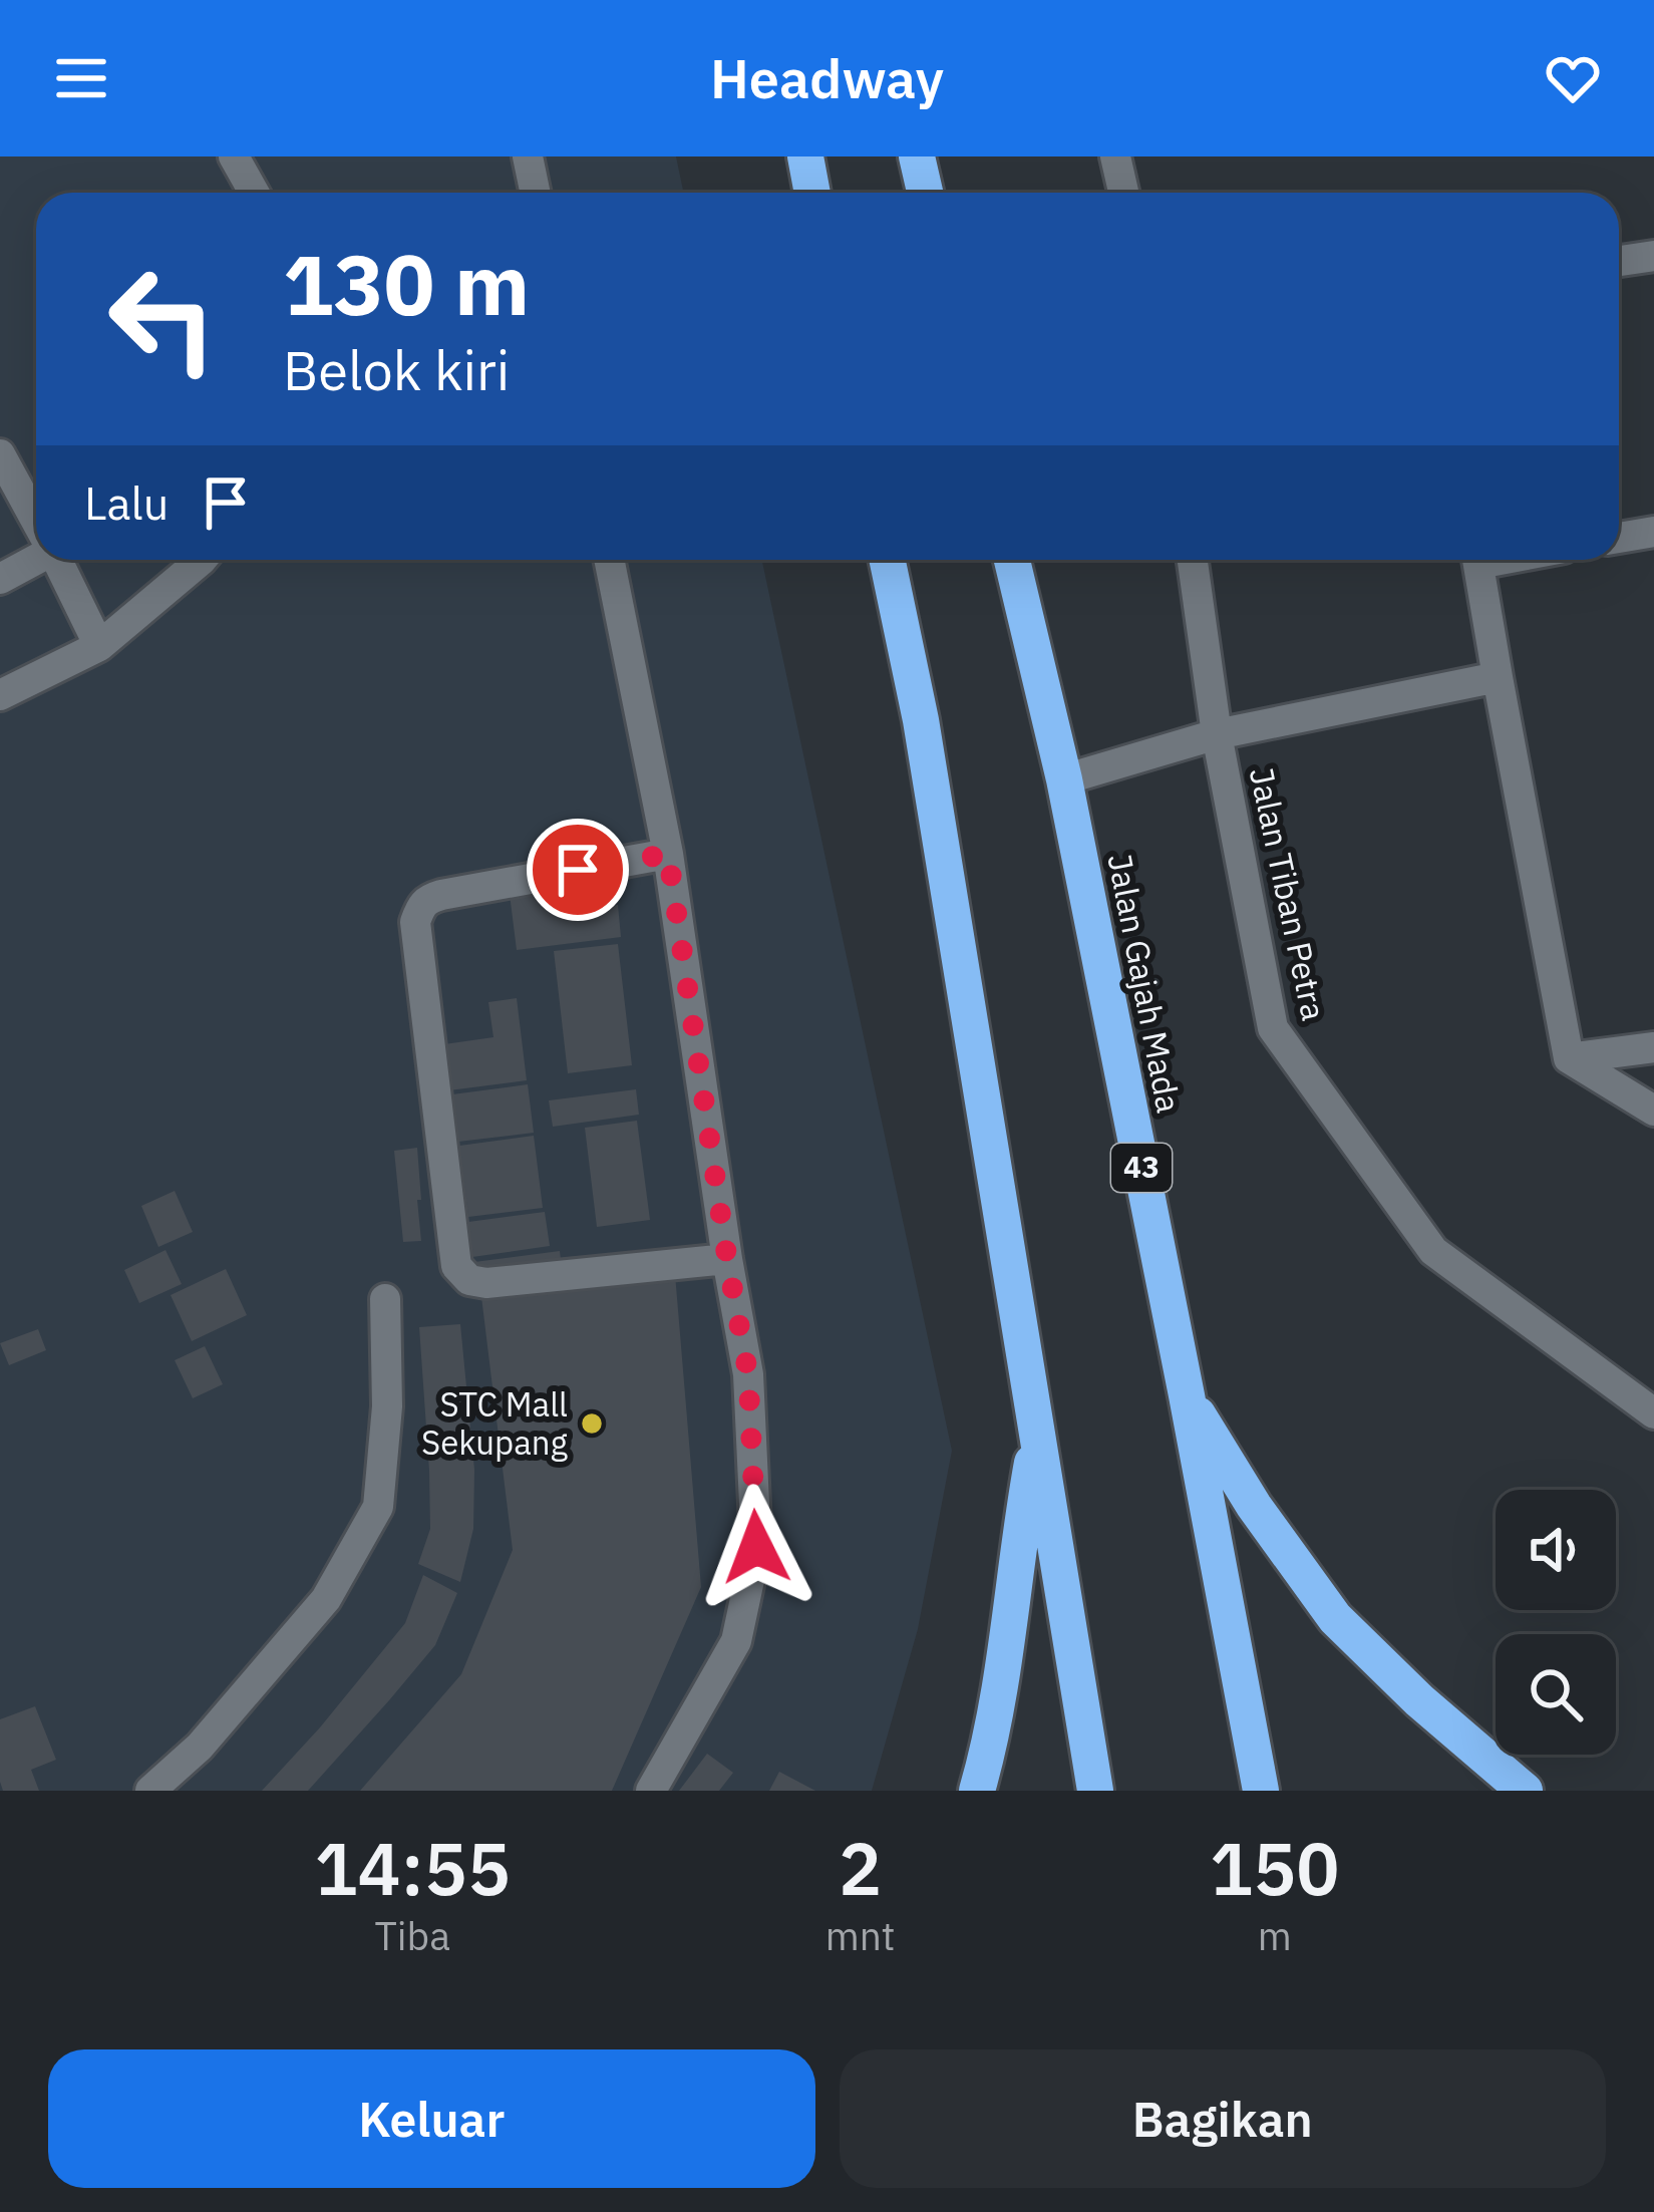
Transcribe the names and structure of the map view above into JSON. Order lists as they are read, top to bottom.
{
  "streets": {
    "highway": ["Jalan Gajah Mada", "43"],
    "street": ["Jalan Tiban Petra"]
  },
  "crossings": [
    ["Jalan Tiban Petra", "Jalan Gajah Mada"]
  ],
  "places": ["STC Mall Sekupang"],
  "page": {
    "header": "Headway",
    "turn": ["130 m", "Belok kiri"],
    "then": "Lalu",
    "eta": [
      "14:55",
      "Tiba",
      "2",
      "mnt",
      "150",
      "m"
    ],
    "buttons": ["Keluar", "Bagikan"]
  }
}
